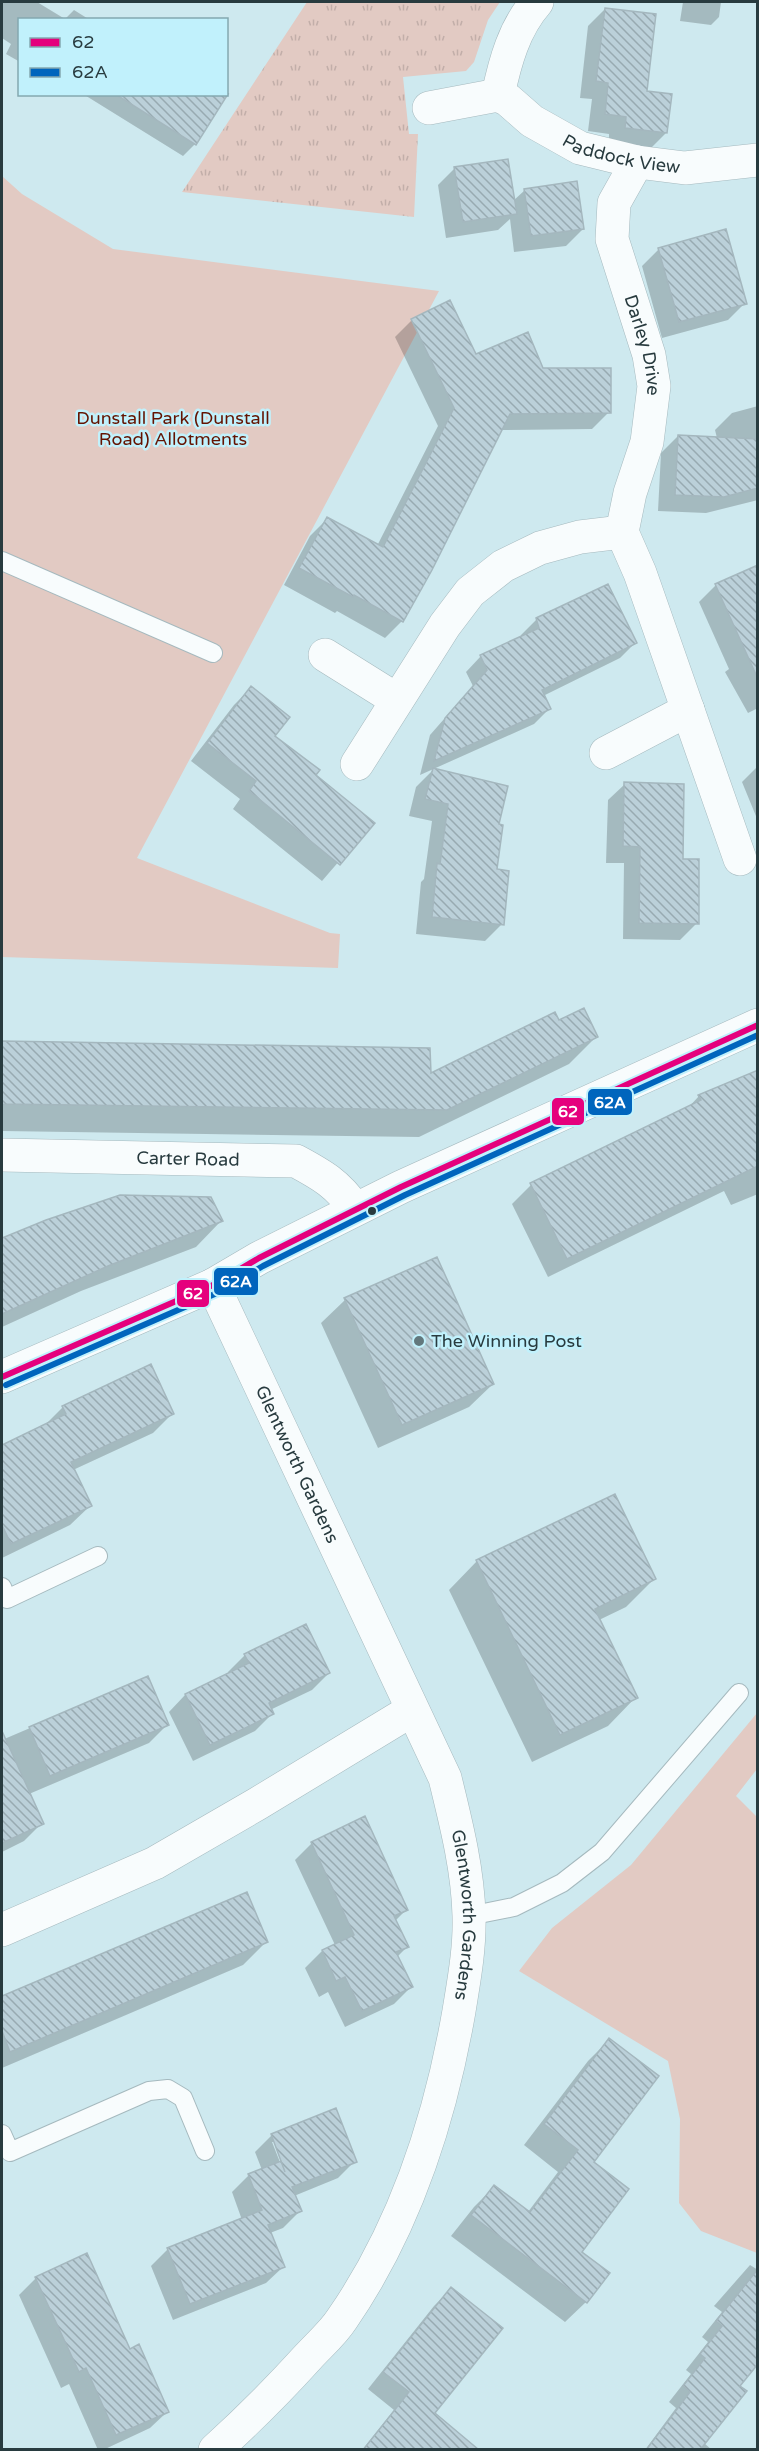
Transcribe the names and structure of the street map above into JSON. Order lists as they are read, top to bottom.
{
  "streets": {
    "street": [
      "Paddock View",
      "Darley Drive",
      "Carter Road",
      "Glentworth Gardens"
    ]
  },
  "crossings": [
    ["Paddock View", "Darley Drive"]
  ],
  "parks": ["Dunstall Park (Dunstall Road) Allotments"],
  "places": ["The Winning Post"],
  "lines": ["transit line 62", "transit line 62A"],
  "legend": ["62", "62A"]
}
